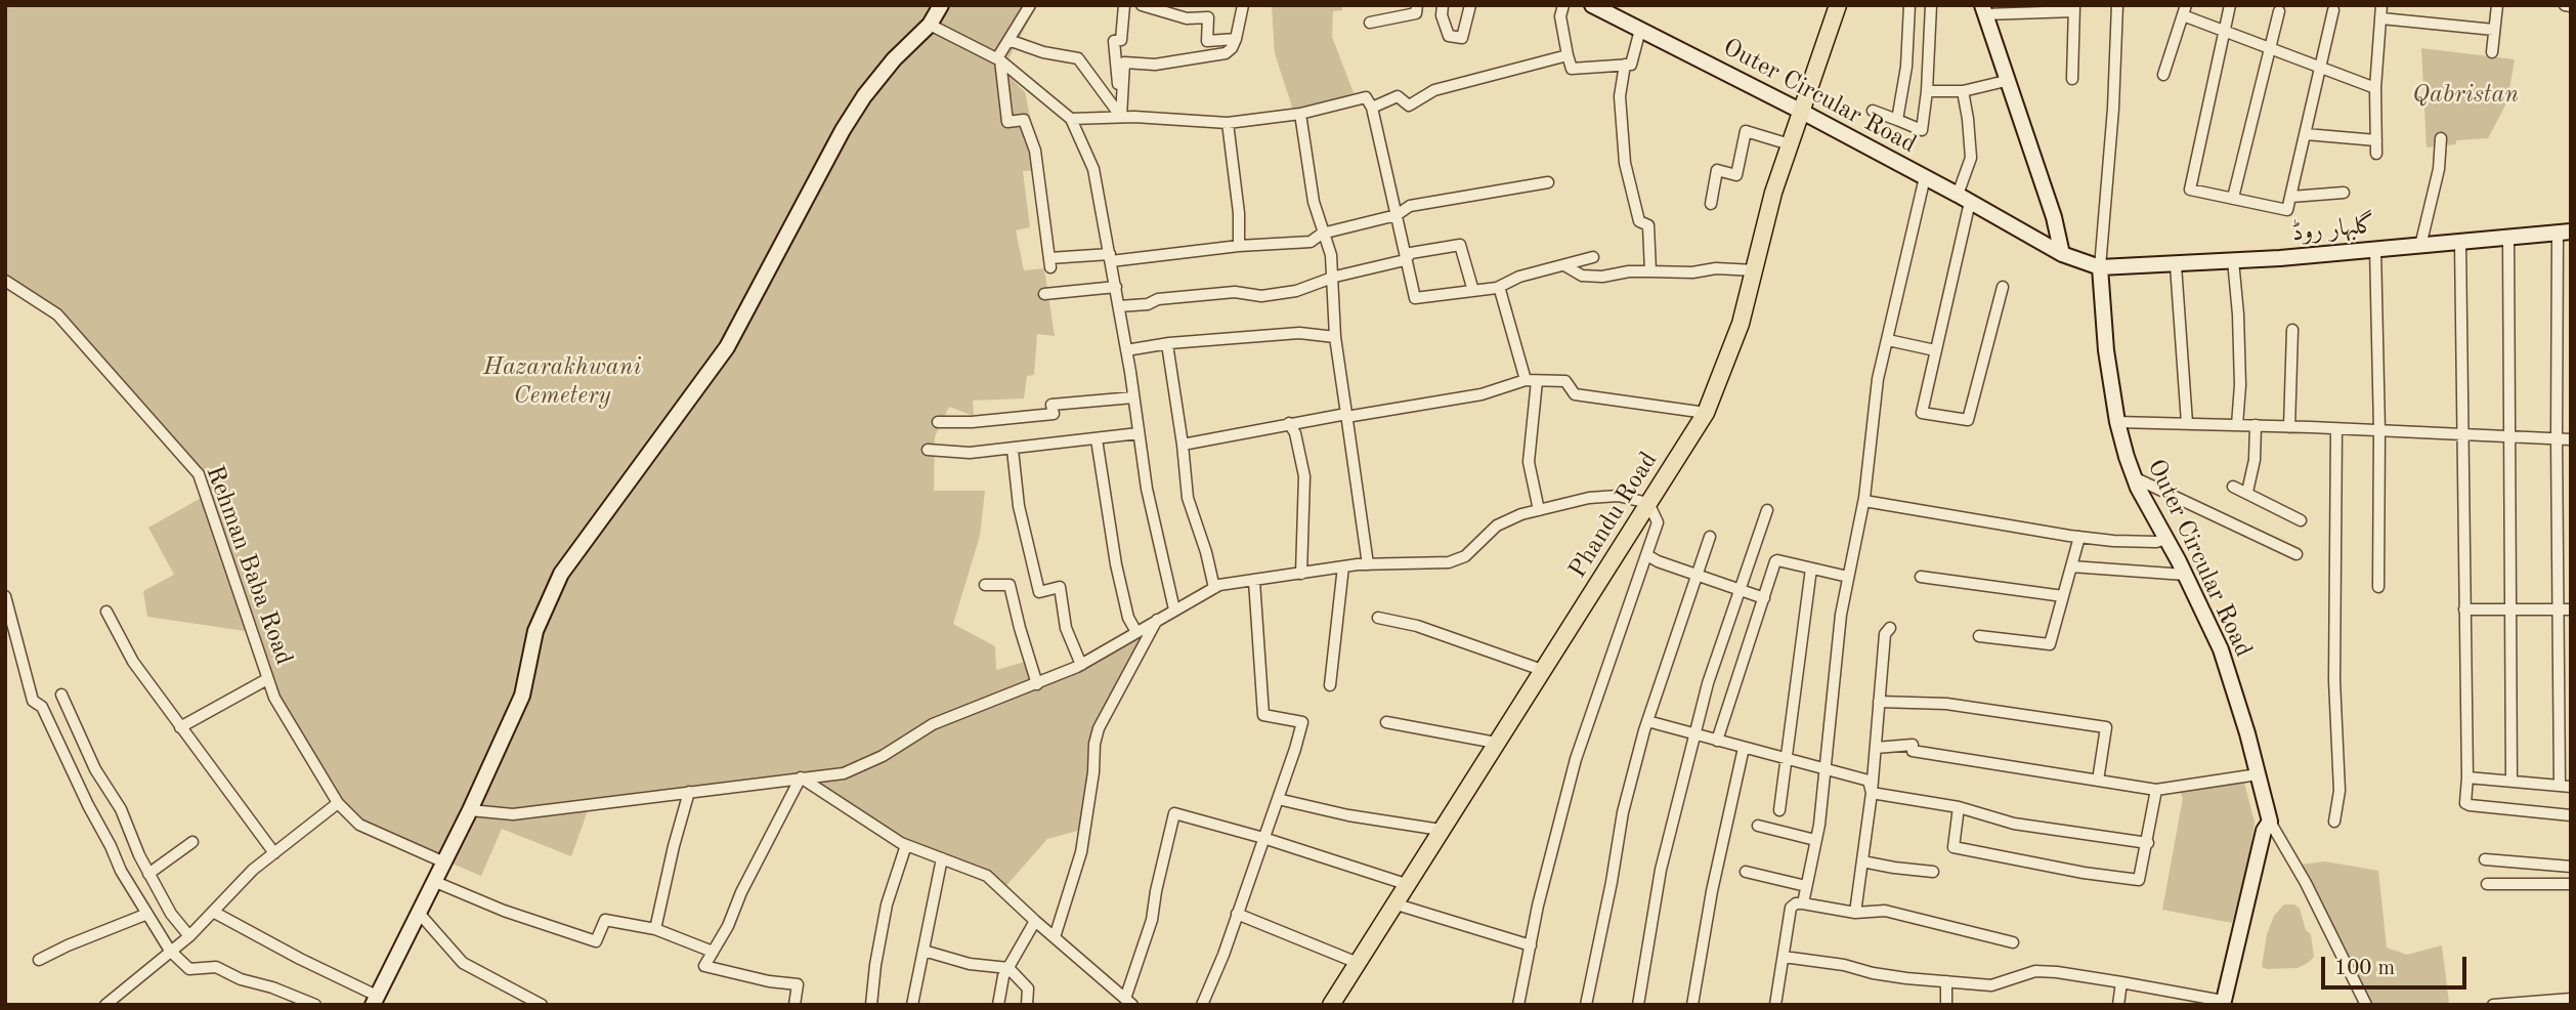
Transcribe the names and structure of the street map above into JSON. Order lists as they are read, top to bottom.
{
  "streets": {
    "main road": ["Outer Circular Road", "گلبہار روڈ", "Phandu Road"],
    "street": ["Rehman Baba Road"]
  },
  "crossings": [
    ["Outer Circular Road", "گلبہار روڈ"],
    ["Outer Circular Road", "Phandu Road"]
  ],
  "parks": ["Qabristan", "Hazarakhwani Cemetery"],
  "scale_bar": "100 m"
}
